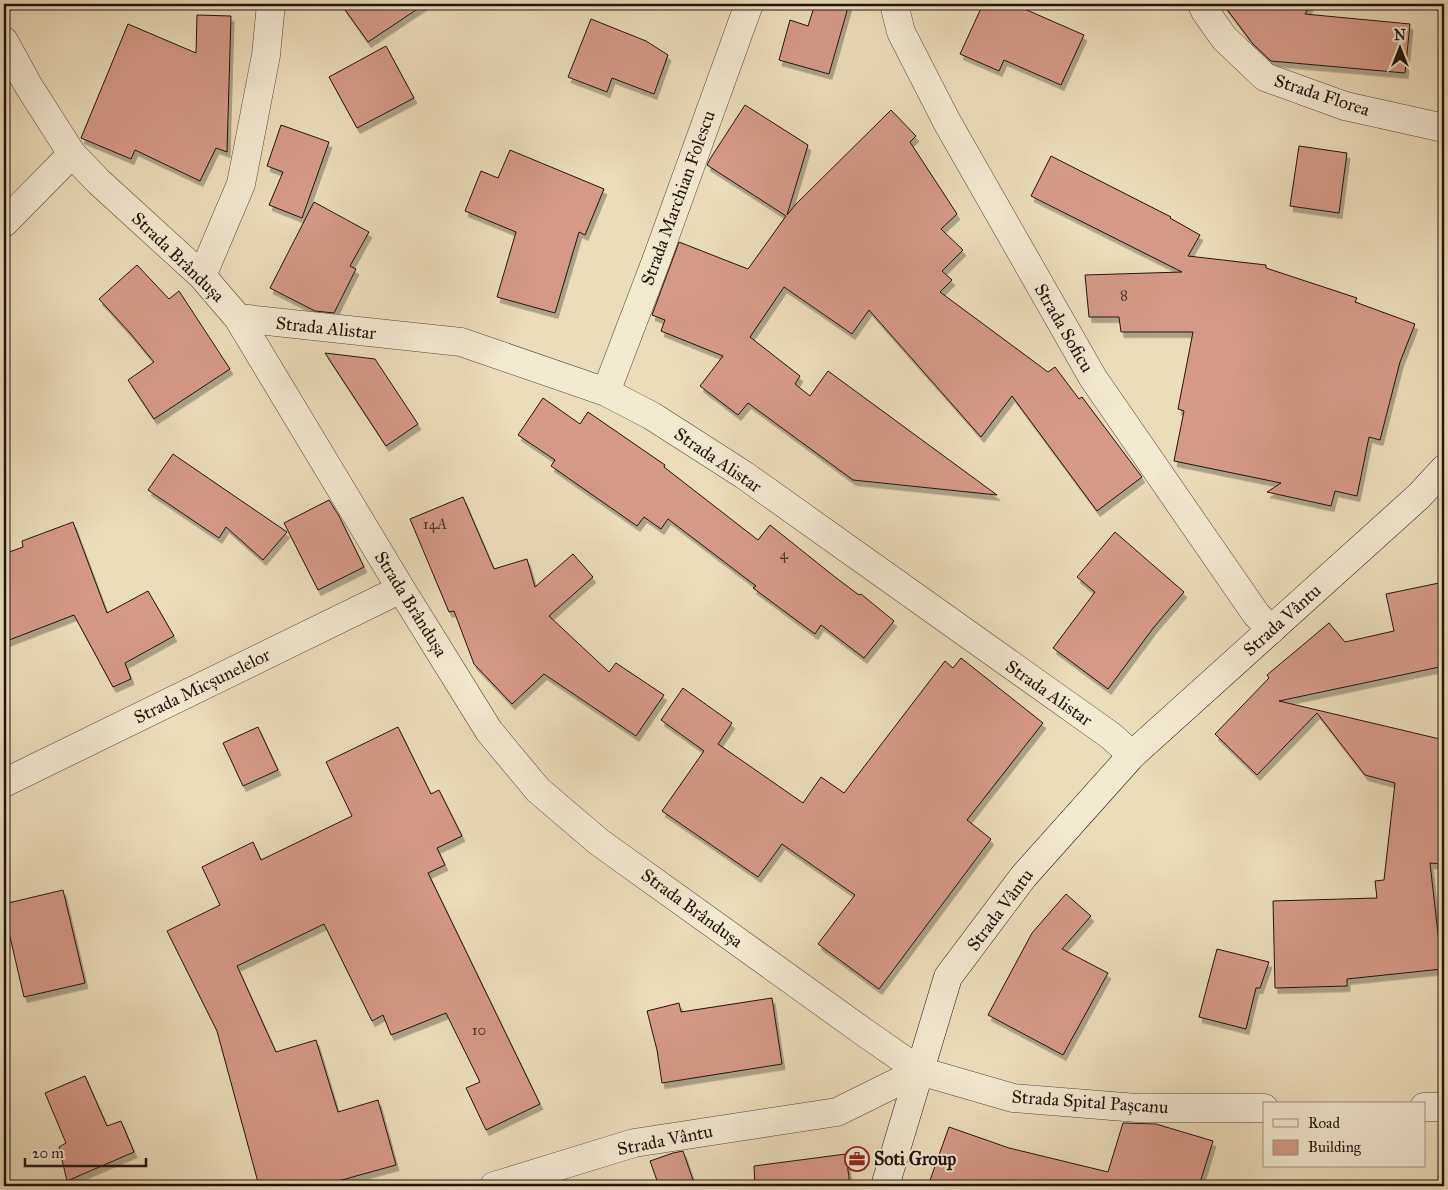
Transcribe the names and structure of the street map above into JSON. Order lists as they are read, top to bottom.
{
  "streets": {
    "street": [
      "Strada Florea",
      "Strada Marchian Folescu",
      "Strada Brândușa",
      "Strada Alistar",
      "Strada Soficu",
      "Strada Vântu",
      "Strada Micșunelelor",
      "Strada Spital Pașcanu"
    ]
  },
  "crossings": [
    ["Strada Marchian Folescu", "Strada Alistar"],
    ["Strada Brândușa", "Strada Alistar"],
    ["Strada Brândușa", "Strada Vântu"],
    ["Strada Brândușa", "Strada Micșunelelor"],
    ["Strada Brândușa", "Strada Spital Pașcanu"],
    ["Strada Alistar", "Strada Vântu"],
    ["Strada Soficu", "Strada Vântu"],
    ["Strada Vântu", "Strada Spital Pașcanu"]
  ],
  "places": {
    "office": ["Soti Group"]
  },
  "house_numbers": [
    "8",
    "14A",
    "4",
    "10"
  ],
  "legend": ["Road", "Building"],
  "scale_bar": "20 m",
  "north": "top"
}
